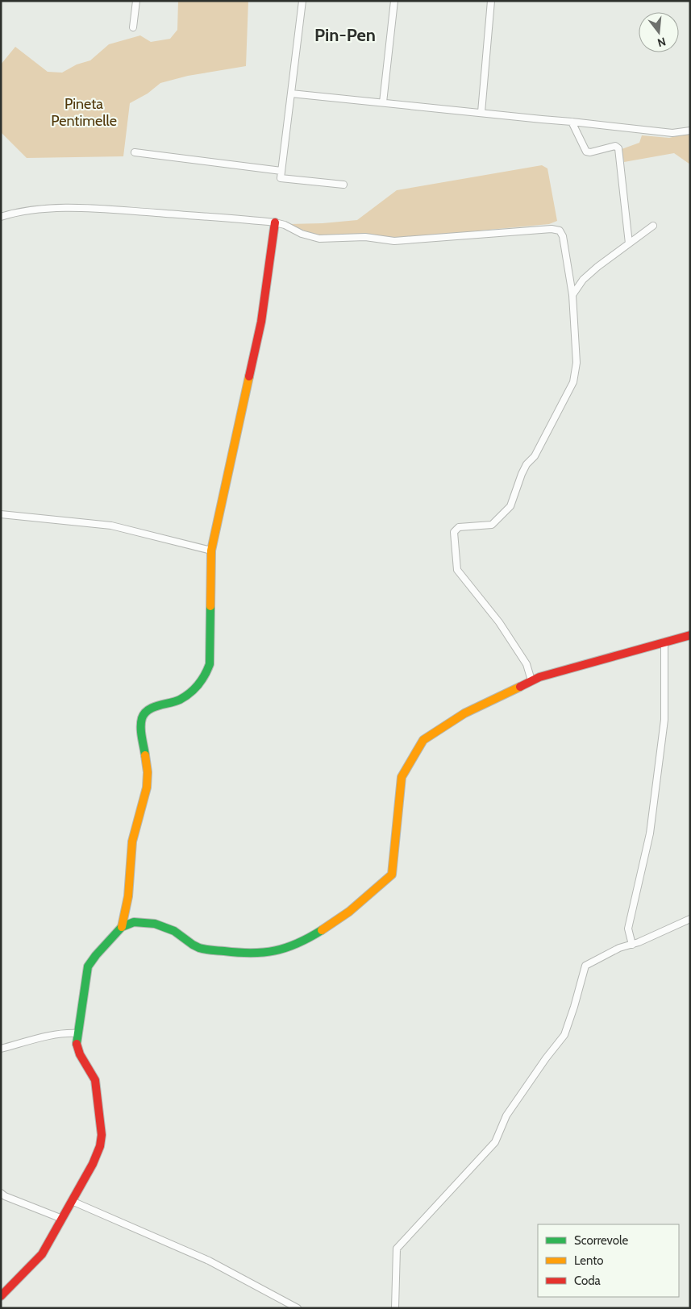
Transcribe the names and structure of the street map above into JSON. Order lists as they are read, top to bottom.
{
  "districts": ["Pin-Pen"],
  "parks": ["Pineta Pentimelle"],
  "legend": ["Scorrevole", "Lento", "Coda"],
  "north": "bottom"
}
